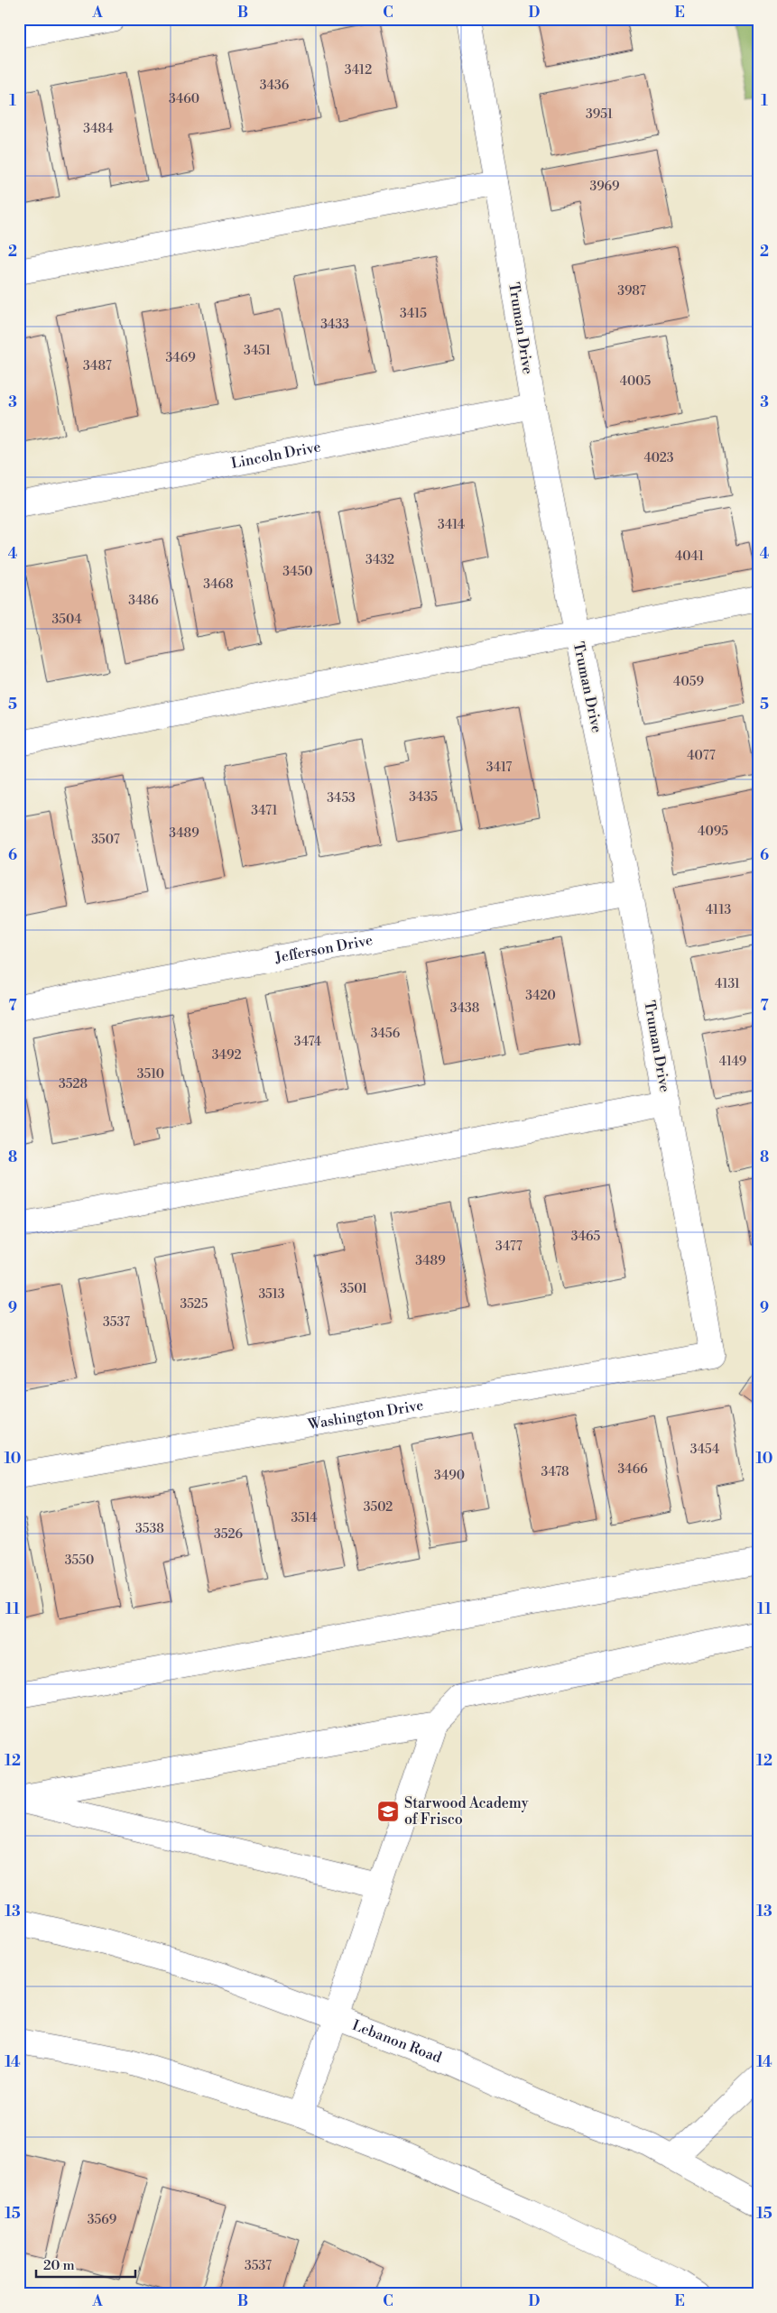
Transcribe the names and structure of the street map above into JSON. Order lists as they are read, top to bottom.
{
  "streets": {
    "street": [
      "Truman Drive",
      "Lincoln Drive",
      "Jefferson Drive",
      "Washington Drive",
      "Lebanon Road"
    ]
  },
  "crossings": [
    ["Truman Drive", "Lincoln Drive"],
    ["Truman Drive", "Jefferson Drive"],
    ["Truman Drive", "Washington Drive"]
  ],
  "places": {
    "school or university": ["Starwood Academy of Frisco"]
  },
  "house_numbers": [
    "3412",
    "3436",
    "3460",
    "3951",
    "3484",
    "3969",
    "3987",
    "3415",
    "3433",
    "3451",
    "3469",
    "3487",
    "4005",
    "4023",
    "3414",
    "4041",
    "3432",
    "3450",
    "3468",
    "3486",
    "3504",
    "4059",
    "4077",
    "3417",
    "3435",
    "3453",
    "3471",
    "4095",
    "3489",
    "3507",
    "4113",
    "4131",
    "3420",
    "3438",
    "3456",
    "3474",
    "3492",
    "4149",
    "3510",
    "3528",
    "3465",
    "3477",
    "3489",
    "3501",
    "3513",
    "3525",
    "3537",
    "3454",
    "3466",
    "3478",
    "3490",
    "3502",
    "3514",
    "3538",
    "3526",
    "3550",
    "3569",
    "3537"
  ],
  "scale_bar": "20 m",
  "grid": {
    "columns": [
      "A",
      "B",
      "C",
      "D",
      "E"
    ],
    "rows": [
      "1",
      "2",
      "3",
      "4",
      "5",
      "6",
      "7",
      "8",
      "9",
      "10",
      "11",
      "12",
      "13",
      "14",
      "15"
    ]
  }
}
